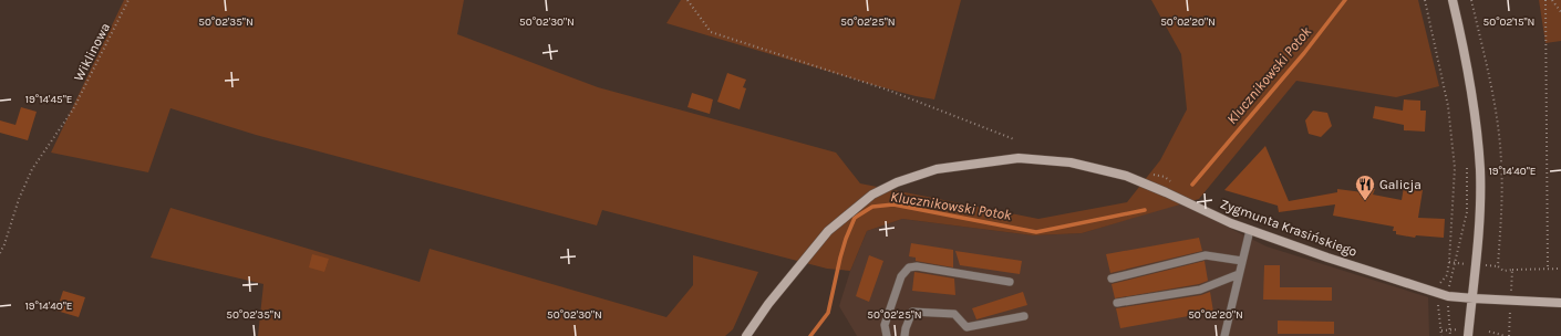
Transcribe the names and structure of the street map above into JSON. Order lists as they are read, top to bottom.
{
  "streets": {
    "street": ["Zygmunta Krasińskiego"],
    "path": ["Wiklinowa"]
  },
  "water": ["Klucznikowski Potok"],
  "places": {
    "restaurant": ["Galicja"]
  },
  "coordinates": [
    "50°02'35\"N",
    "50°02'30\"N",
    "50°02'25\"N",
    "50°02'20\"N",
    "50°02'15\"N",
    "19°14'45\"E",
    "19°14'40\"E"
  ]
}
